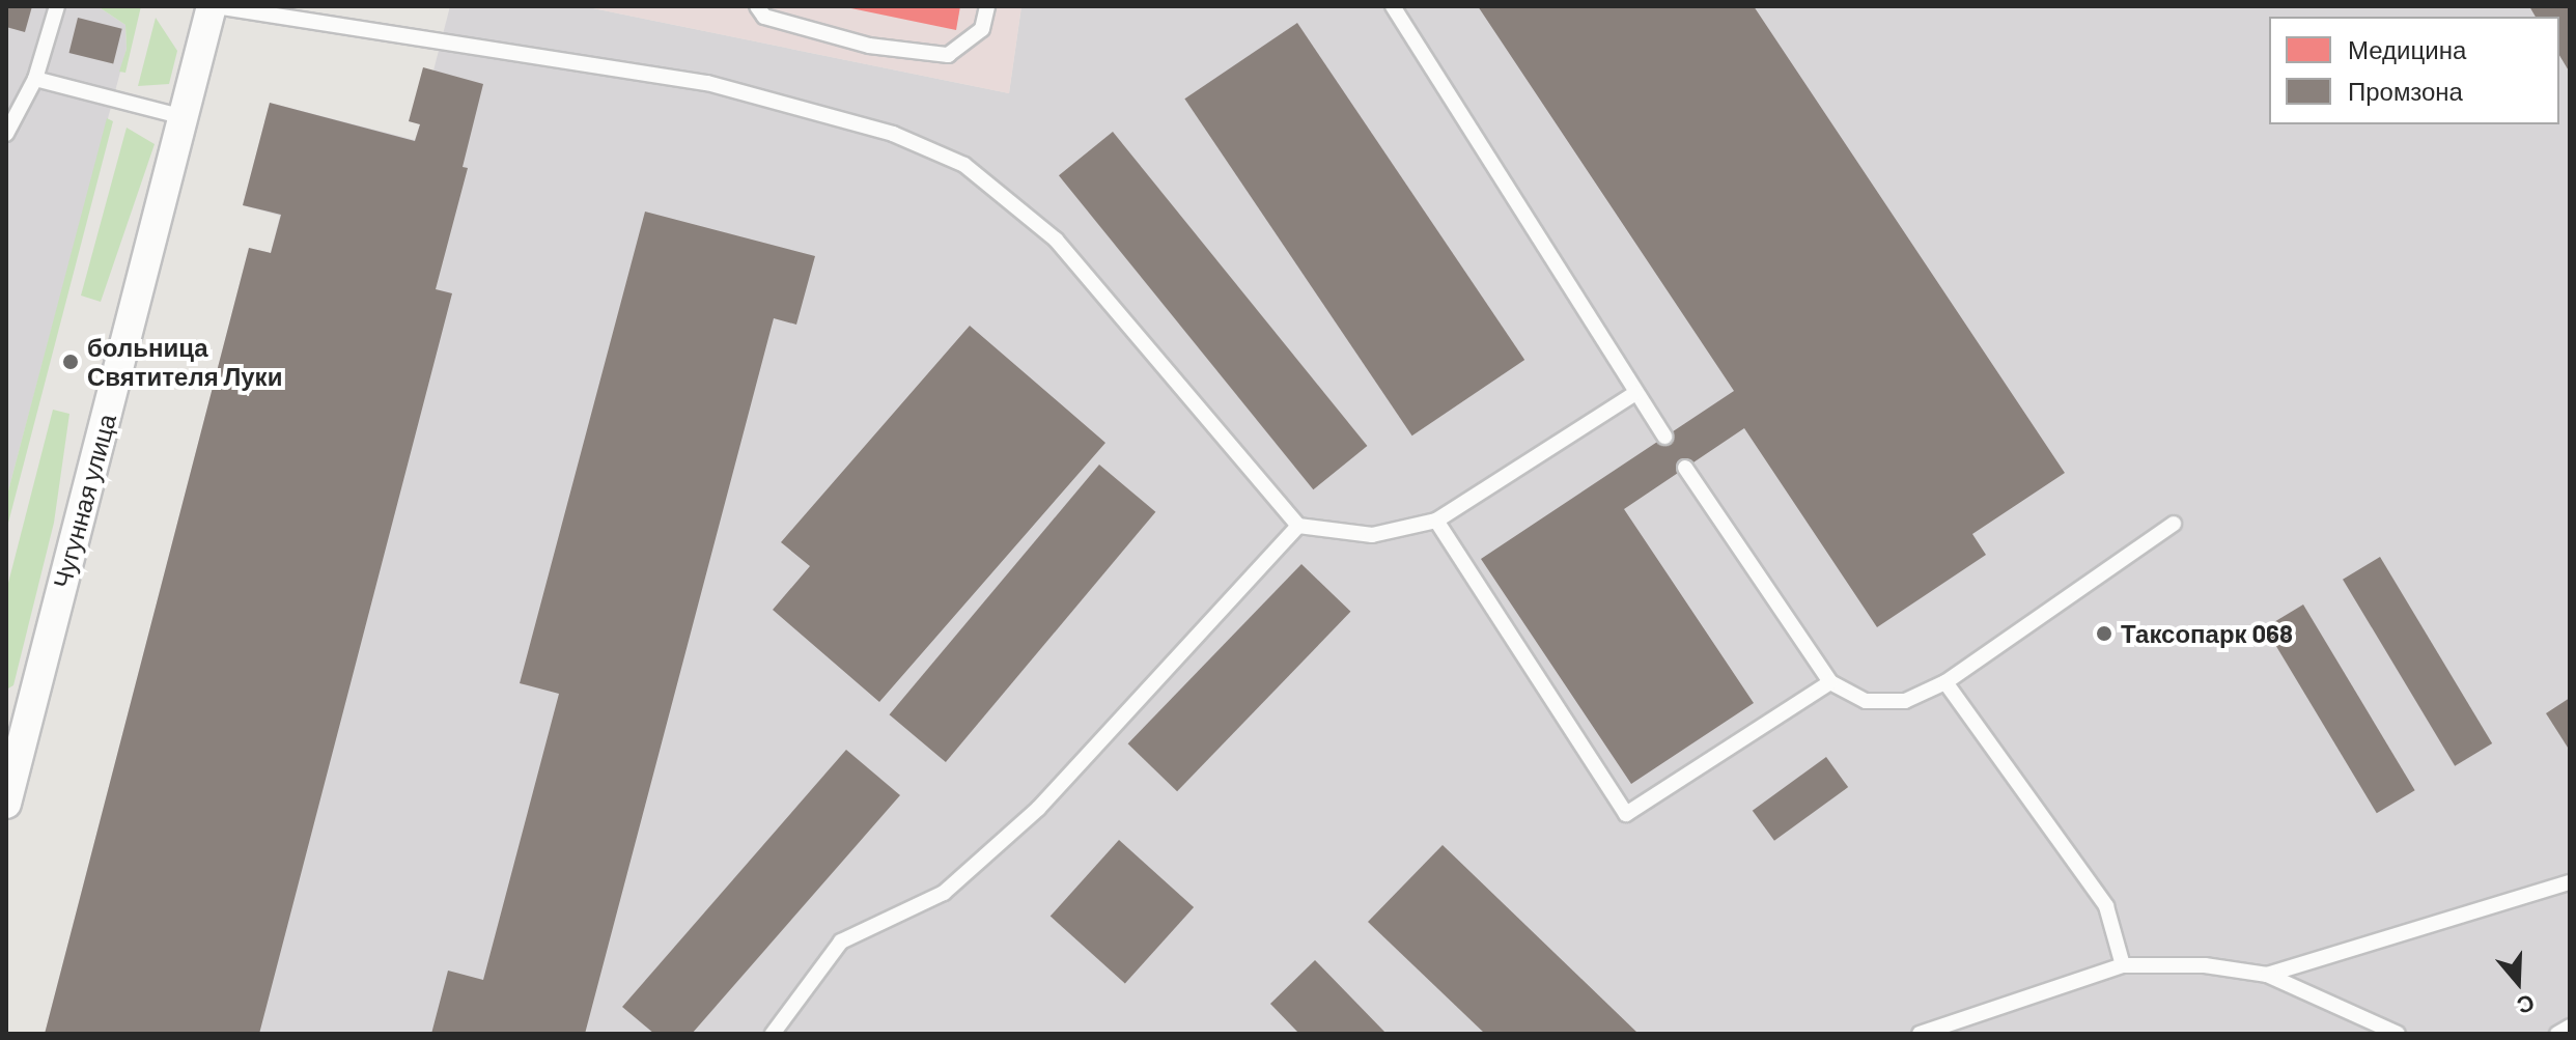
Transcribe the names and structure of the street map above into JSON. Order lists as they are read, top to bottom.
{
  "streets": {
    "street": ["Чугунная улица"]
  },
  "places": ["больница Святителя Луки", "Таксопарк 068"],
  "legend": ["Медицина", "Промзона"],
  "north": "bottom"
}
